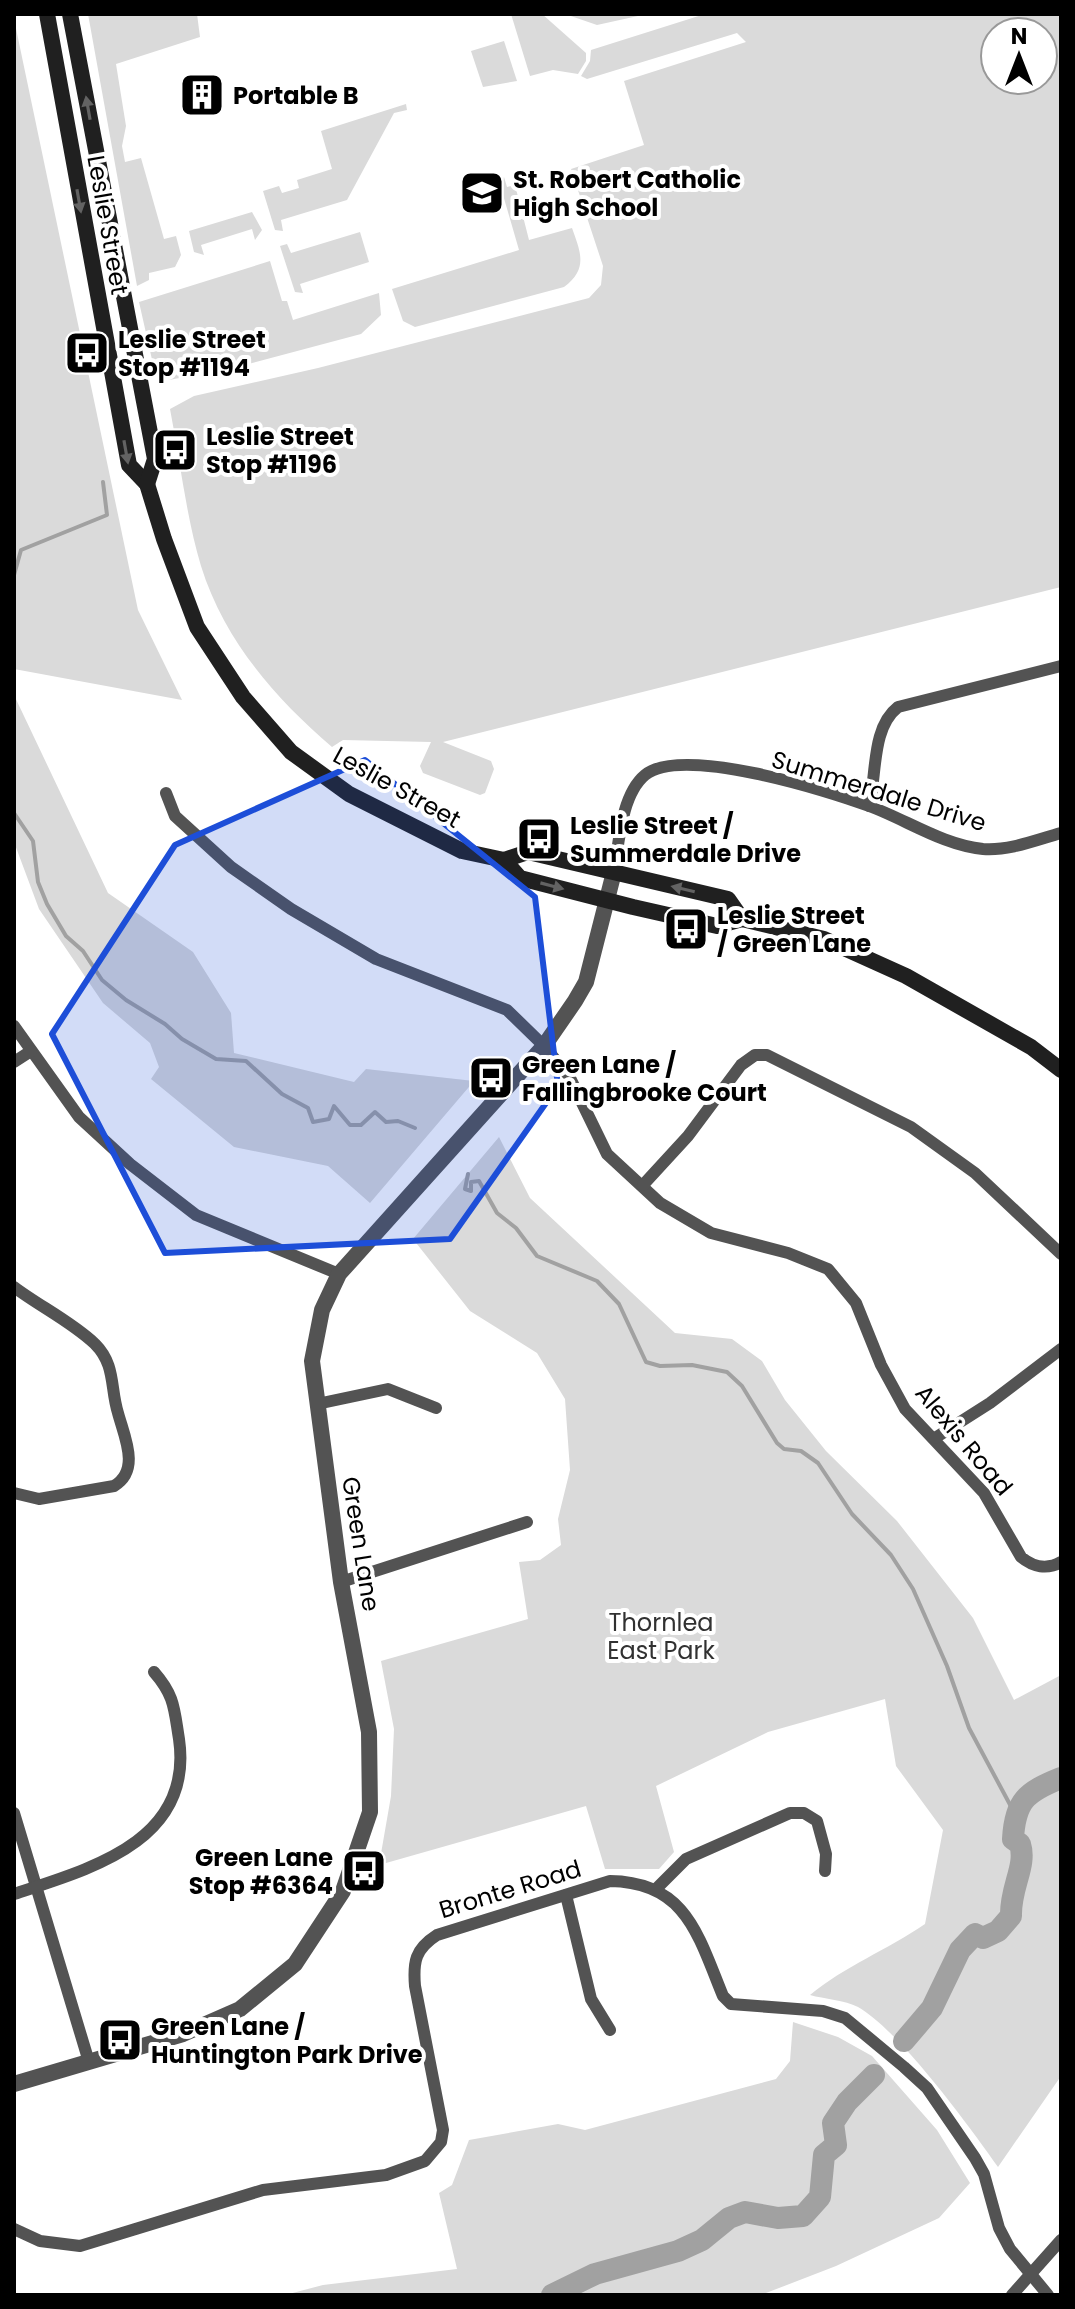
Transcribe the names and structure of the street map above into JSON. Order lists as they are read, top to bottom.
{
  "streets": {
    "main road": ["Leslie Street"],
    "street": [
      "Summerdale Drive",
      "Alexis Road",
      "Green Lane",
      "Bronte Road"
    ]
  },
  "crossings": [
    ["Leslie Street", "Summerdale Drive"],
    ["Leslie Street", "Green Lane"],
    ["Summerdale Drive", "Green Lane"],
    ["Alexis Road", "Green Lane"]
  ],
  "parks": ["Thornlea East Park"],
  "places": {
    "building": ["Portable B"],
    "school or university": ["St. Robert Catholic High School"],
    "bus stop": [
      "Leslie Street Stop #1194",
      "Leslie Street Stop #1196",
      "Leslie Street / Summerdale Drive",
      "Leslie Street / Green Lane",
      "Green Lane / Fallingbrooke Court",
      "Green Lane Stop #6364",
      "Green Lane / Huntington Park Drive"
    ]
  },
  "north": "top"
}
